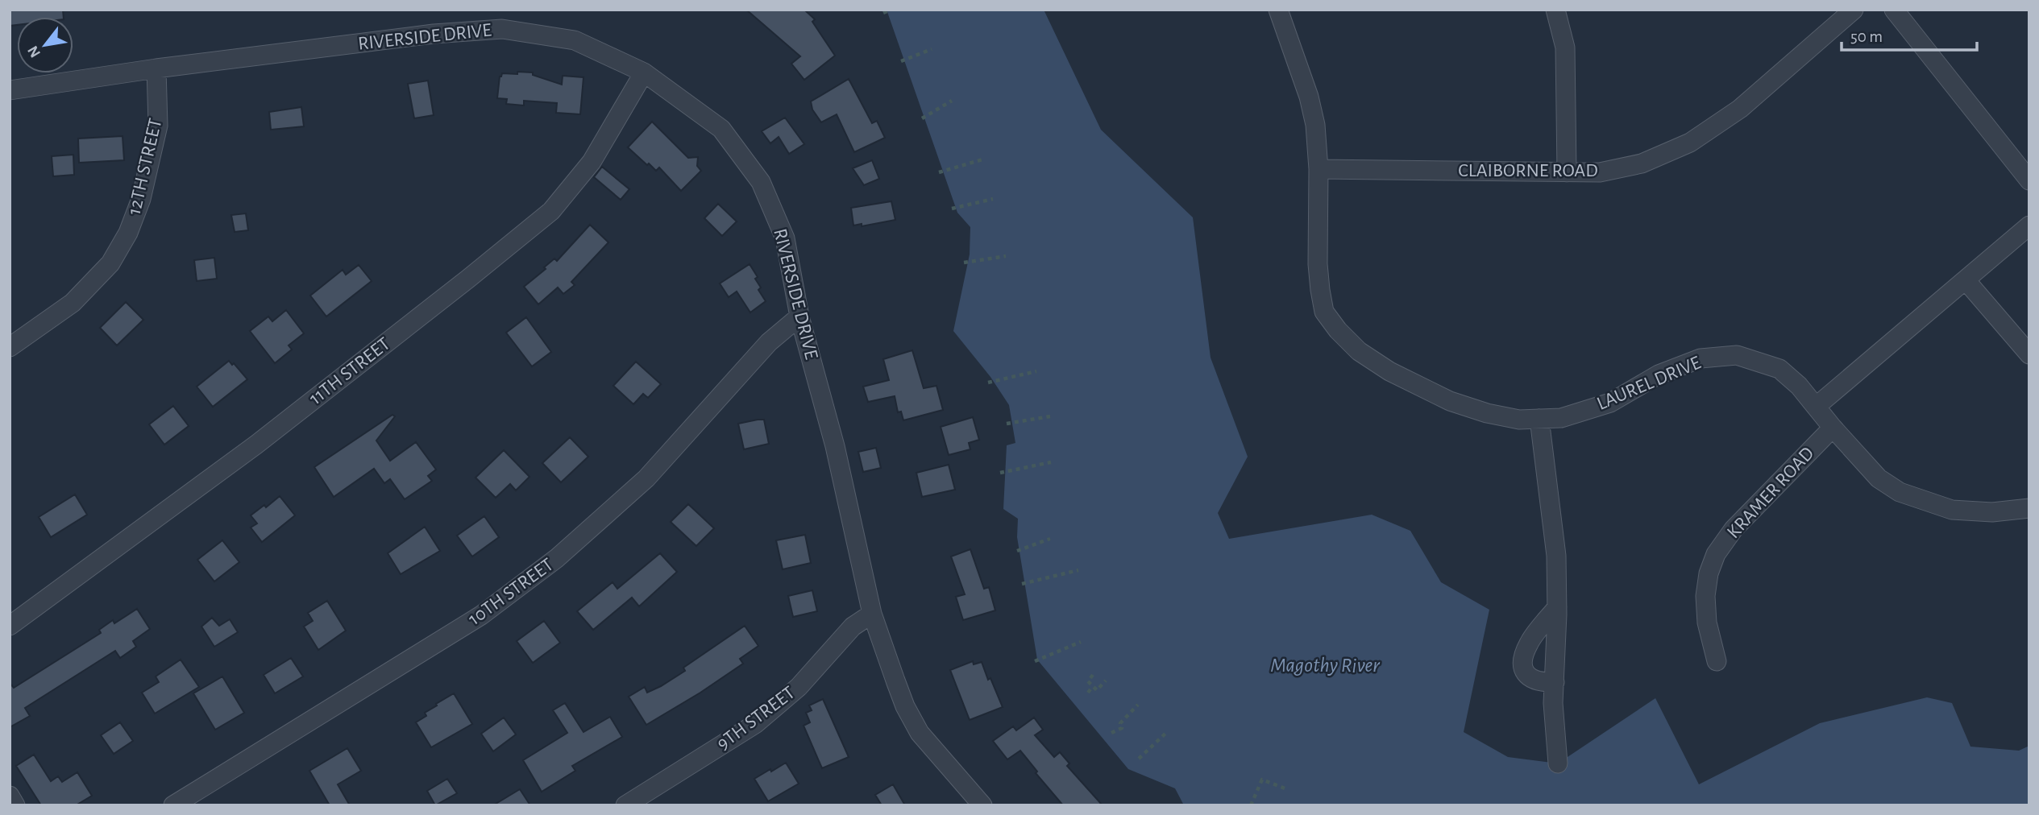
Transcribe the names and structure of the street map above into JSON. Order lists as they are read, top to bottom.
{
  "streets": {
    "street": [
      "RIVERSIDE DRIVE",
      "12TH STREET",
      "CLAIBORNE ROAD",
      "11TH STREET",
      "LAUREL DRIVE",
      "KRAMER ROAD",
      "10TH STREET",
      "9TH STREET"
    ]
  },
  "crossings": [
    ["RIVERSIDE DRIVE", "12TH STREET"],
    ["RIVERSIDE DRIVE", "11TH STREET"],
    ["RIVERSIDE DRIVE", "10TH STREET"],
    ["RIVERSIDE DRIVE", "9TH STREET"],
    ["CLAIBORNE ROAD", "LAUREL DRIVE"],
    ["LAUREL DRIVE", "KRAMER ROAD"]
  ],
  "water": ["Magothy River"],
  "scale_bar": "50 m",
  "north": "bottom left"
}
